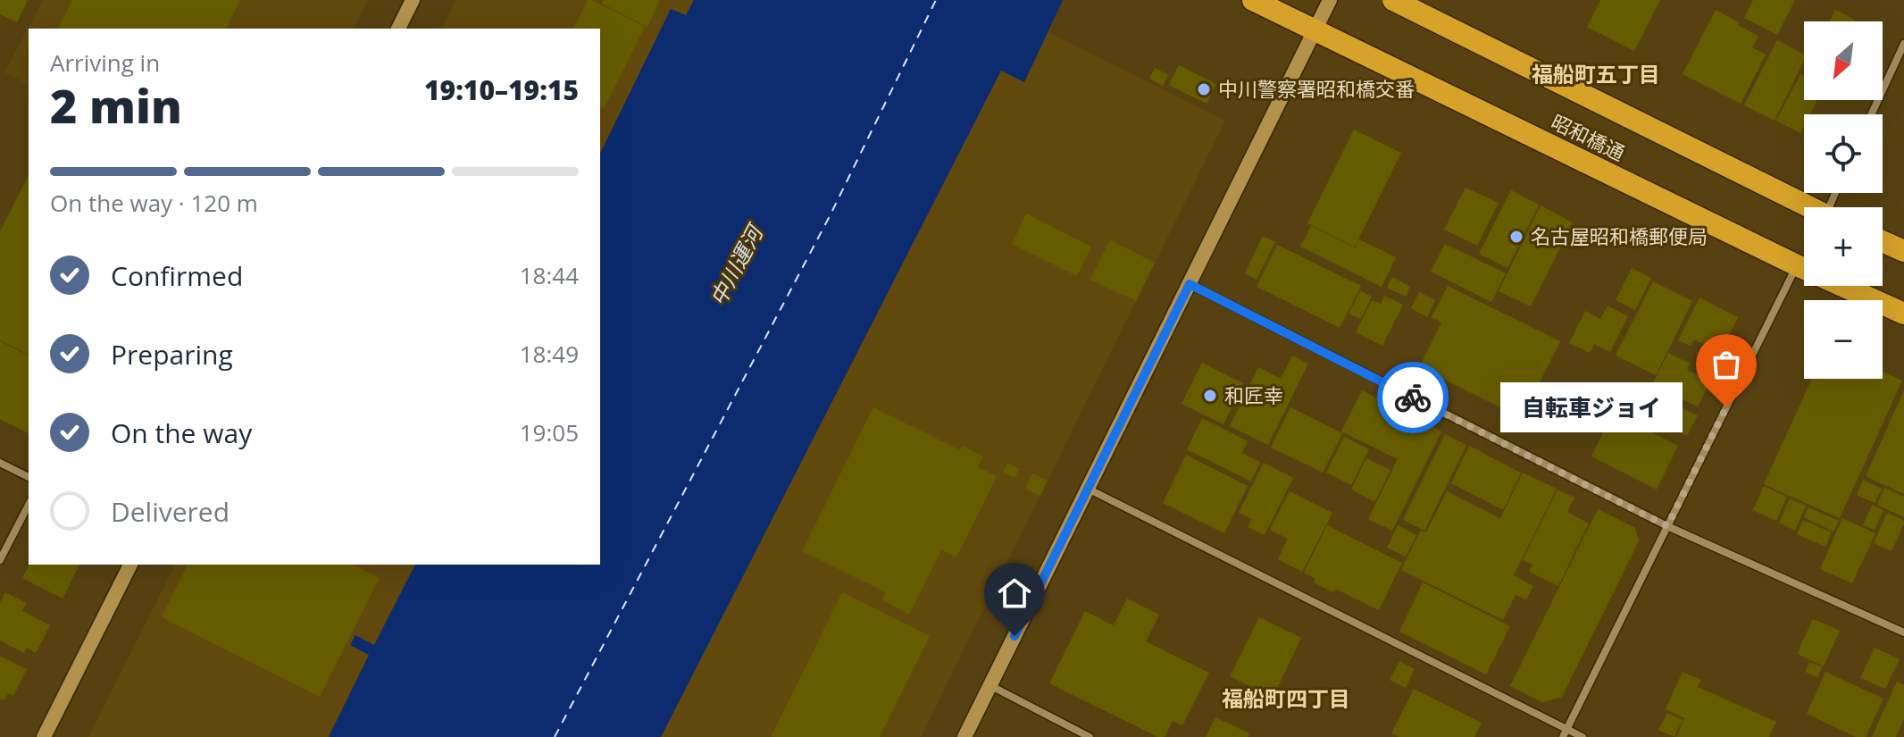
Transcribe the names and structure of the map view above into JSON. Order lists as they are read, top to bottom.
{
  "streets": {
    "highway": ["昭和橋通"]
  },
  "districts": ["福船町五丁目", "福船町四丁目"],
  "water": ["中川運河"],
  "places": [
    "中川警察署昭和橋交番",
    "名古屋昭和橋郵便局",
    "和匠幸",
    "自転車ジョイ"
  ],
  "north": "bottom left",
  "page": {
    "map_buttons": ["+", "−"],
    "heading": ["2 min", "Arriving in", "19:10–19:15"],
    "bar": "On the way · 120 m",
    "list": [
      ["Confirmed", "18:44"],
      ["Preparing", "18:49"],
      ["On the way", "19:05"],
      "Delivered"
    ],
    "bubble": "自転車ジョイ"
  }
}
